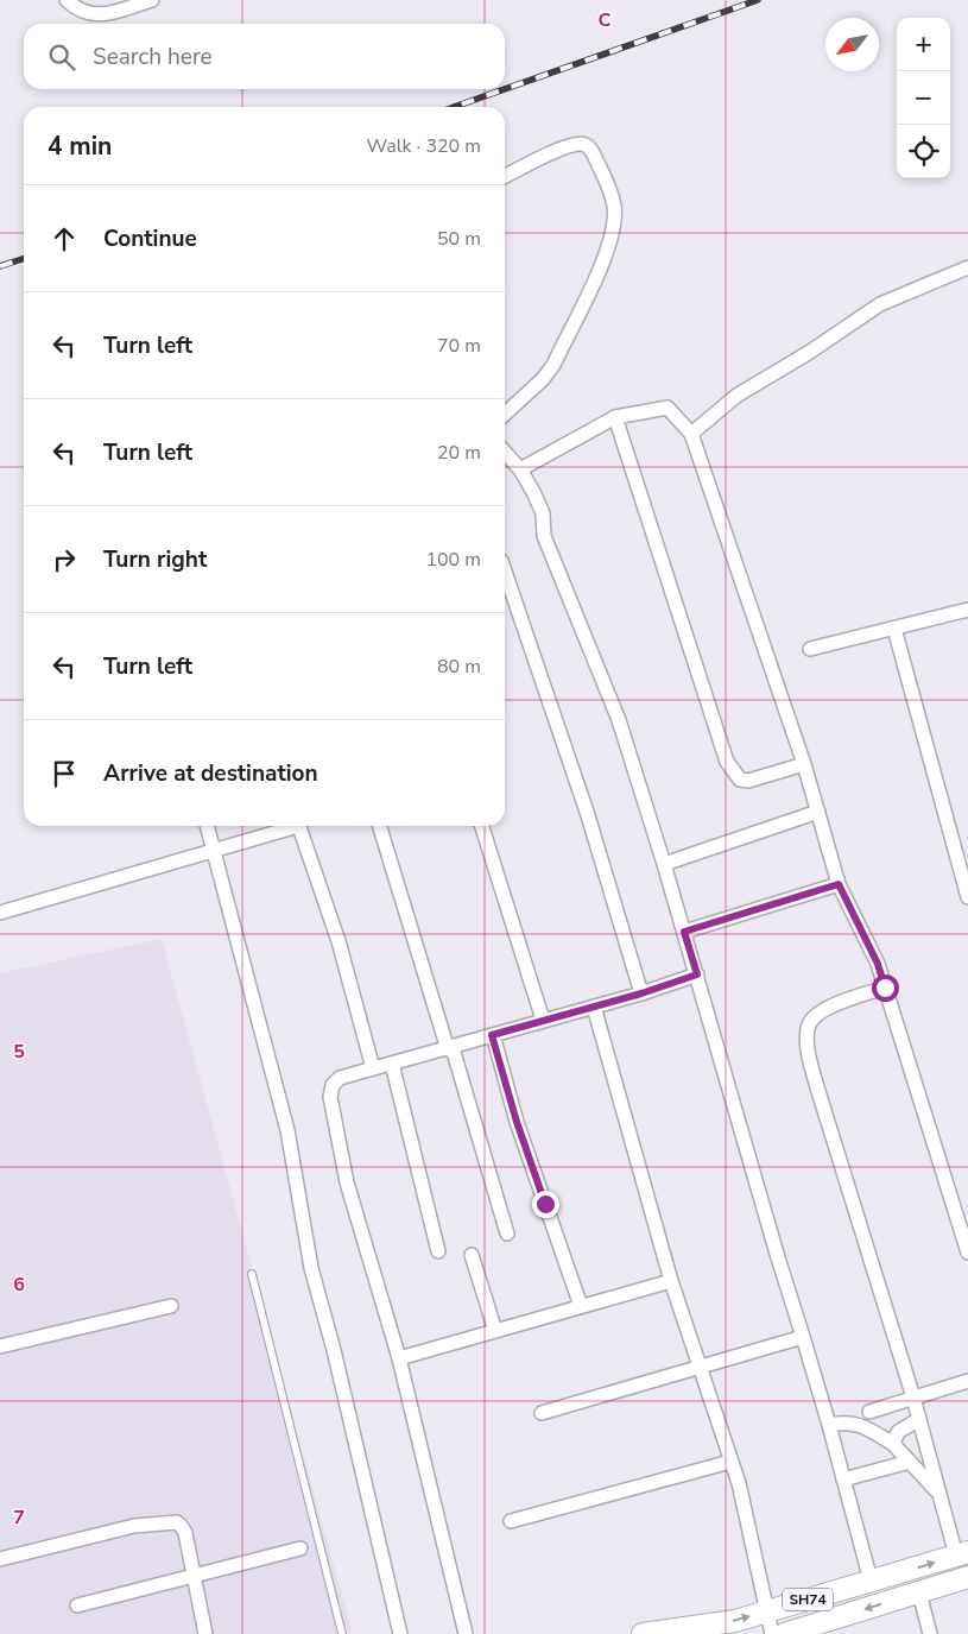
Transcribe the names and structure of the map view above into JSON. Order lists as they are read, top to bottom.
{
  "streets": {
    "main road": ["SH74"]
  },
  "north": "bottom left",
  "page": {
    "map_buttons": ["+", "−"],
    "search": "Search here",
    "heading": ["4 min", "Walk · 320 m"],
    "list": [
      ["Continue", "50 m"],
      ["Turn left", "70 m"],
      ["Turn left", "20 m"],
      ["Turn right", "100 m"],
      ["Turn left", "80 m"],
      "Arrive at destination"
    ]
  },
  "grid": {
    "columns": ["C"],
    "rows": ["5", "6", "7"]
  }
}
